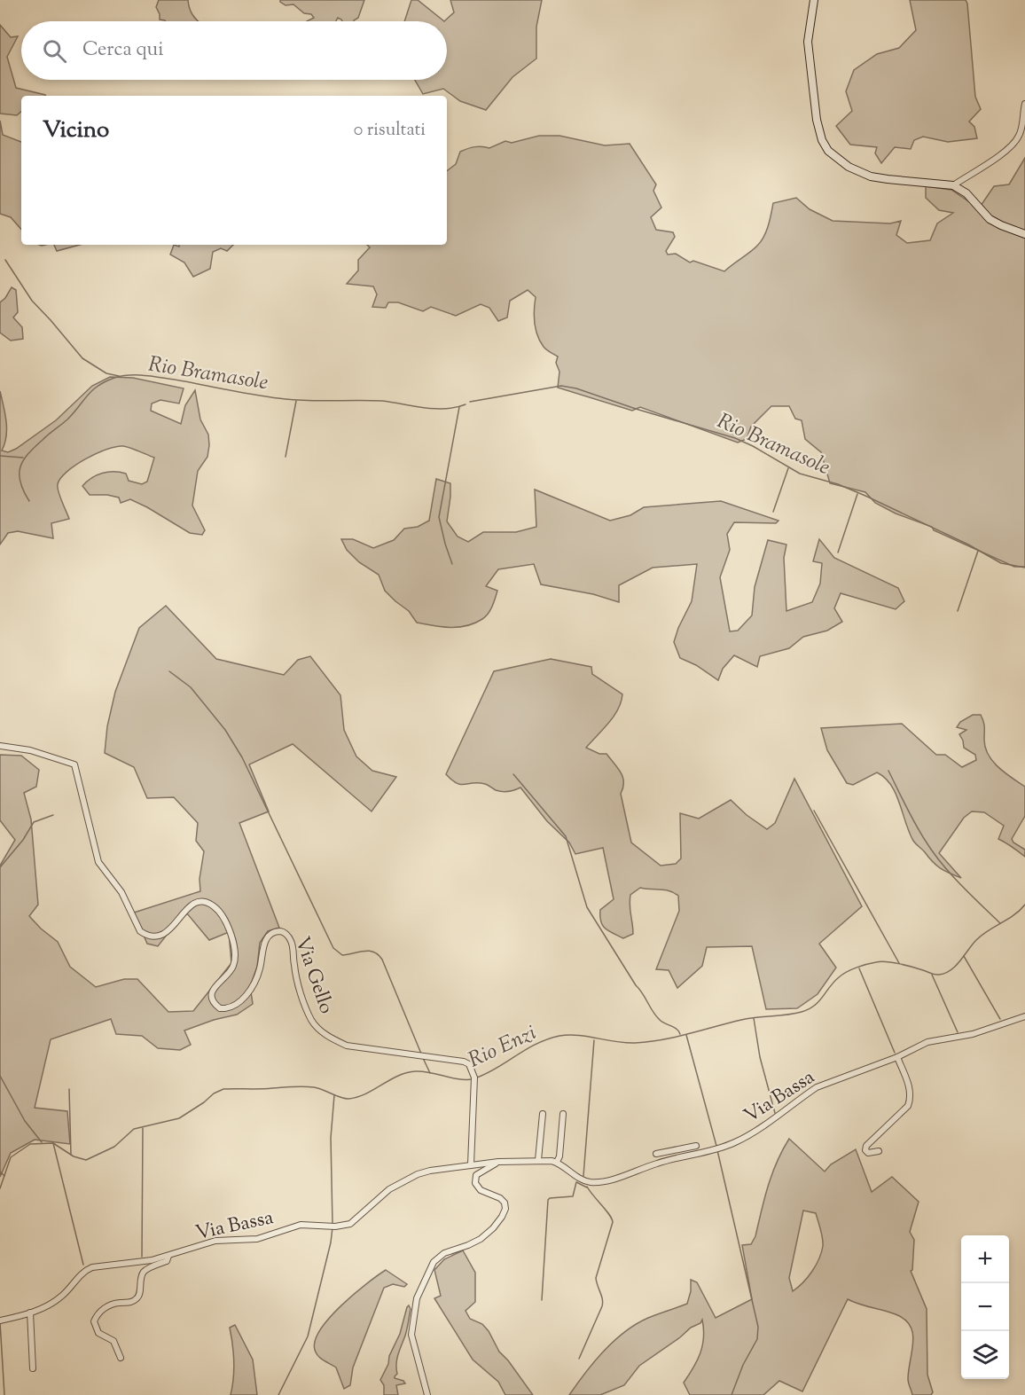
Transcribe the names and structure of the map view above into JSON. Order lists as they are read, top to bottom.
{
  "streets": {
    "street": ["Via Gello", "Via Bassa"]
  },
  "crossings": [
    ["Via Gello", "Via Bassa"]
  ],
  "water": ["Rio Bramasole", "Rio Enzi"],
  "page": {
    "search": "Cerca qui",
    "heading": ["Vicino", "0 risultati"],
    "map_buttons": ["+", "−"]
  }
}
